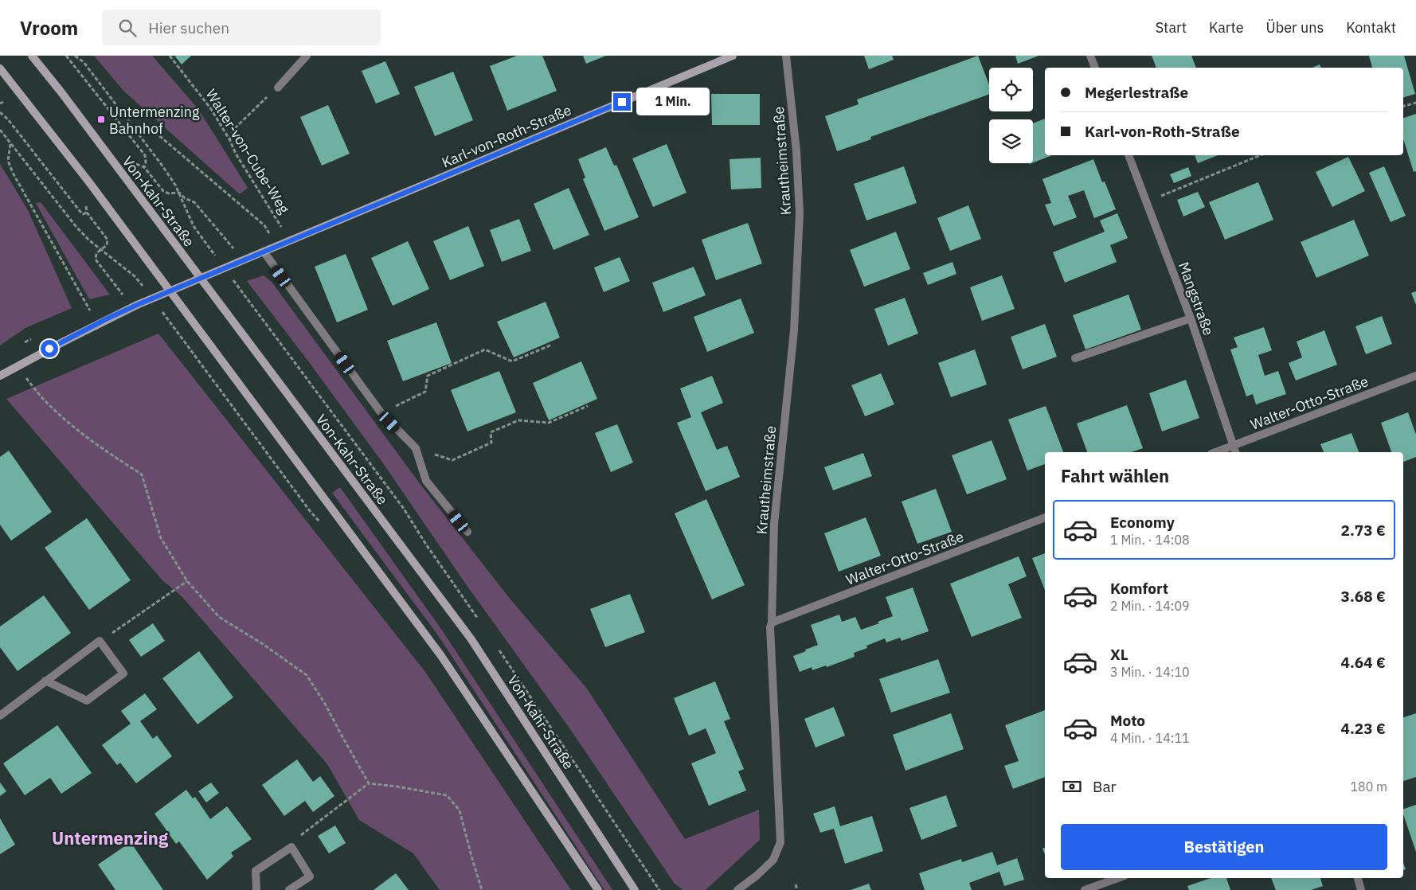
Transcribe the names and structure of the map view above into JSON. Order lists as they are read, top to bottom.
{
  "streets": {
    "main road": ["Karl-von-Roth-Straße", "Von-Kahr-Straße"],
    "street": ["Krautheimstraße", "Mangstraße", "Walter-Otto-Straße"],
    "path": ["Walter-von-Cube-Weg"]
  },
  "crossings": [
    ["Karl-von-Roth-Straße", "Walter-von-Cube-Weg"],
    ["Krautheimstraße", "Walter-Otto-Straße"],
    ["Mangstraße", "Walter-Otto-Straße"]
  ],
  "districts": ["Untermenzing"],
  "places": {
    "transit": ["Untermenzing Bahnhof"]
  },
  "page": {
    "header": "Vroom",
    "search": "Hier suchen",
    "nav": [
      "Start",
      "Karte",
      "Über uns",
      "Kontakt"
    ],
    "banner": ["Megerlestraße", "Karl-von-Roth-Straße"],
    "bubble": "1 Min.",
    "heading": "Fahrt wählen",
    "list": [
      {
        "name": "Economy",
        "note": "1 Min. · 14:08",
        "value": "2.73 €"
      },
      {
        "name": "Komfort",
        "note": "2 Min. · 14:09",
        "value": "3.68 €"
      },
      {
        "name": "XL",
        "note": "3 Min. · 14:10",
        "value": "4.64 €"
      },
      {
        "name": "Moto",
        "note": "4 Min. · 14:11",
        "value": "4.23 €"
      }
    ],
    "pay": ["Bar", "180 m"],
    "buttons": "Bestätigen"
  }
}
